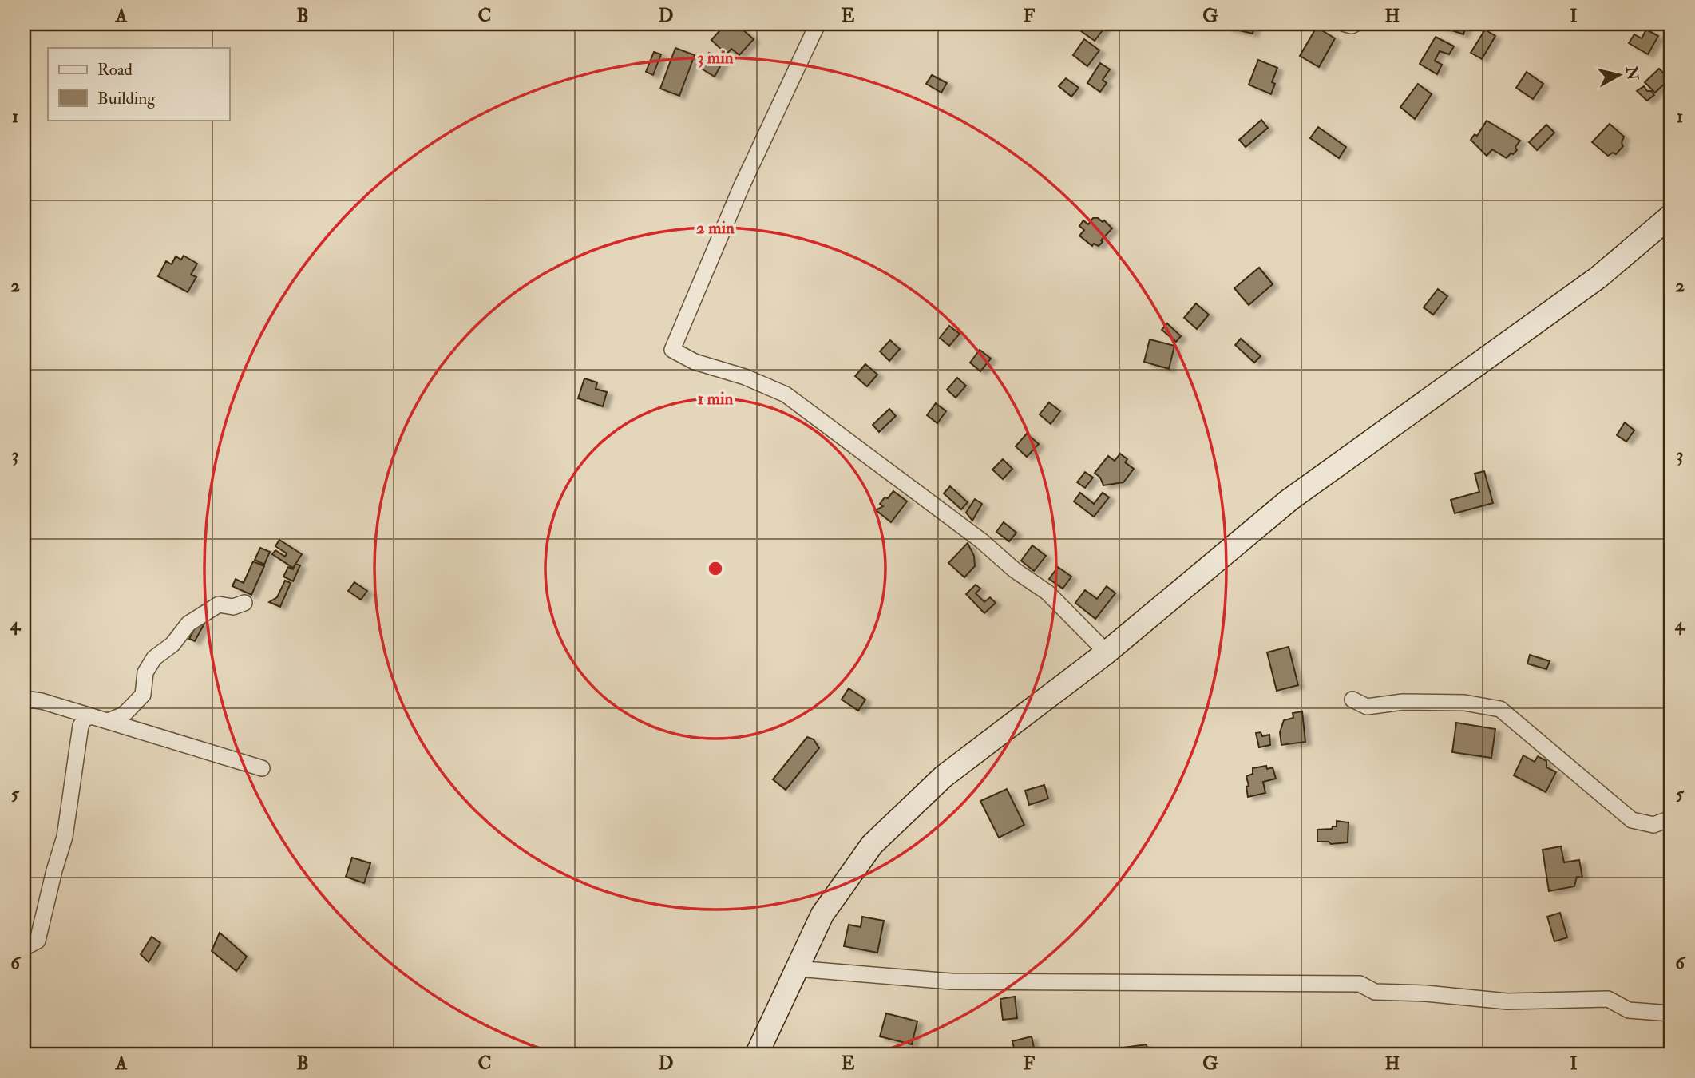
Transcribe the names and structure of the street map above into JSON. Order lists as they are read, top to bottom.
{
  "legend": ["Road", "Building"],
  "north": "right",
  "grid": {
    "columns": [
      "A",
      "B",
      "C",
      "D",
      "E",
      "F",
      "G",
      "H",
      "I"
    ],
    "rows": [
      "1",
      "2",
      "3",
      "4",
      "5",
      "6"
    ]
  },
  "rings": ["3 min", "2 min", "1 min"]
}
